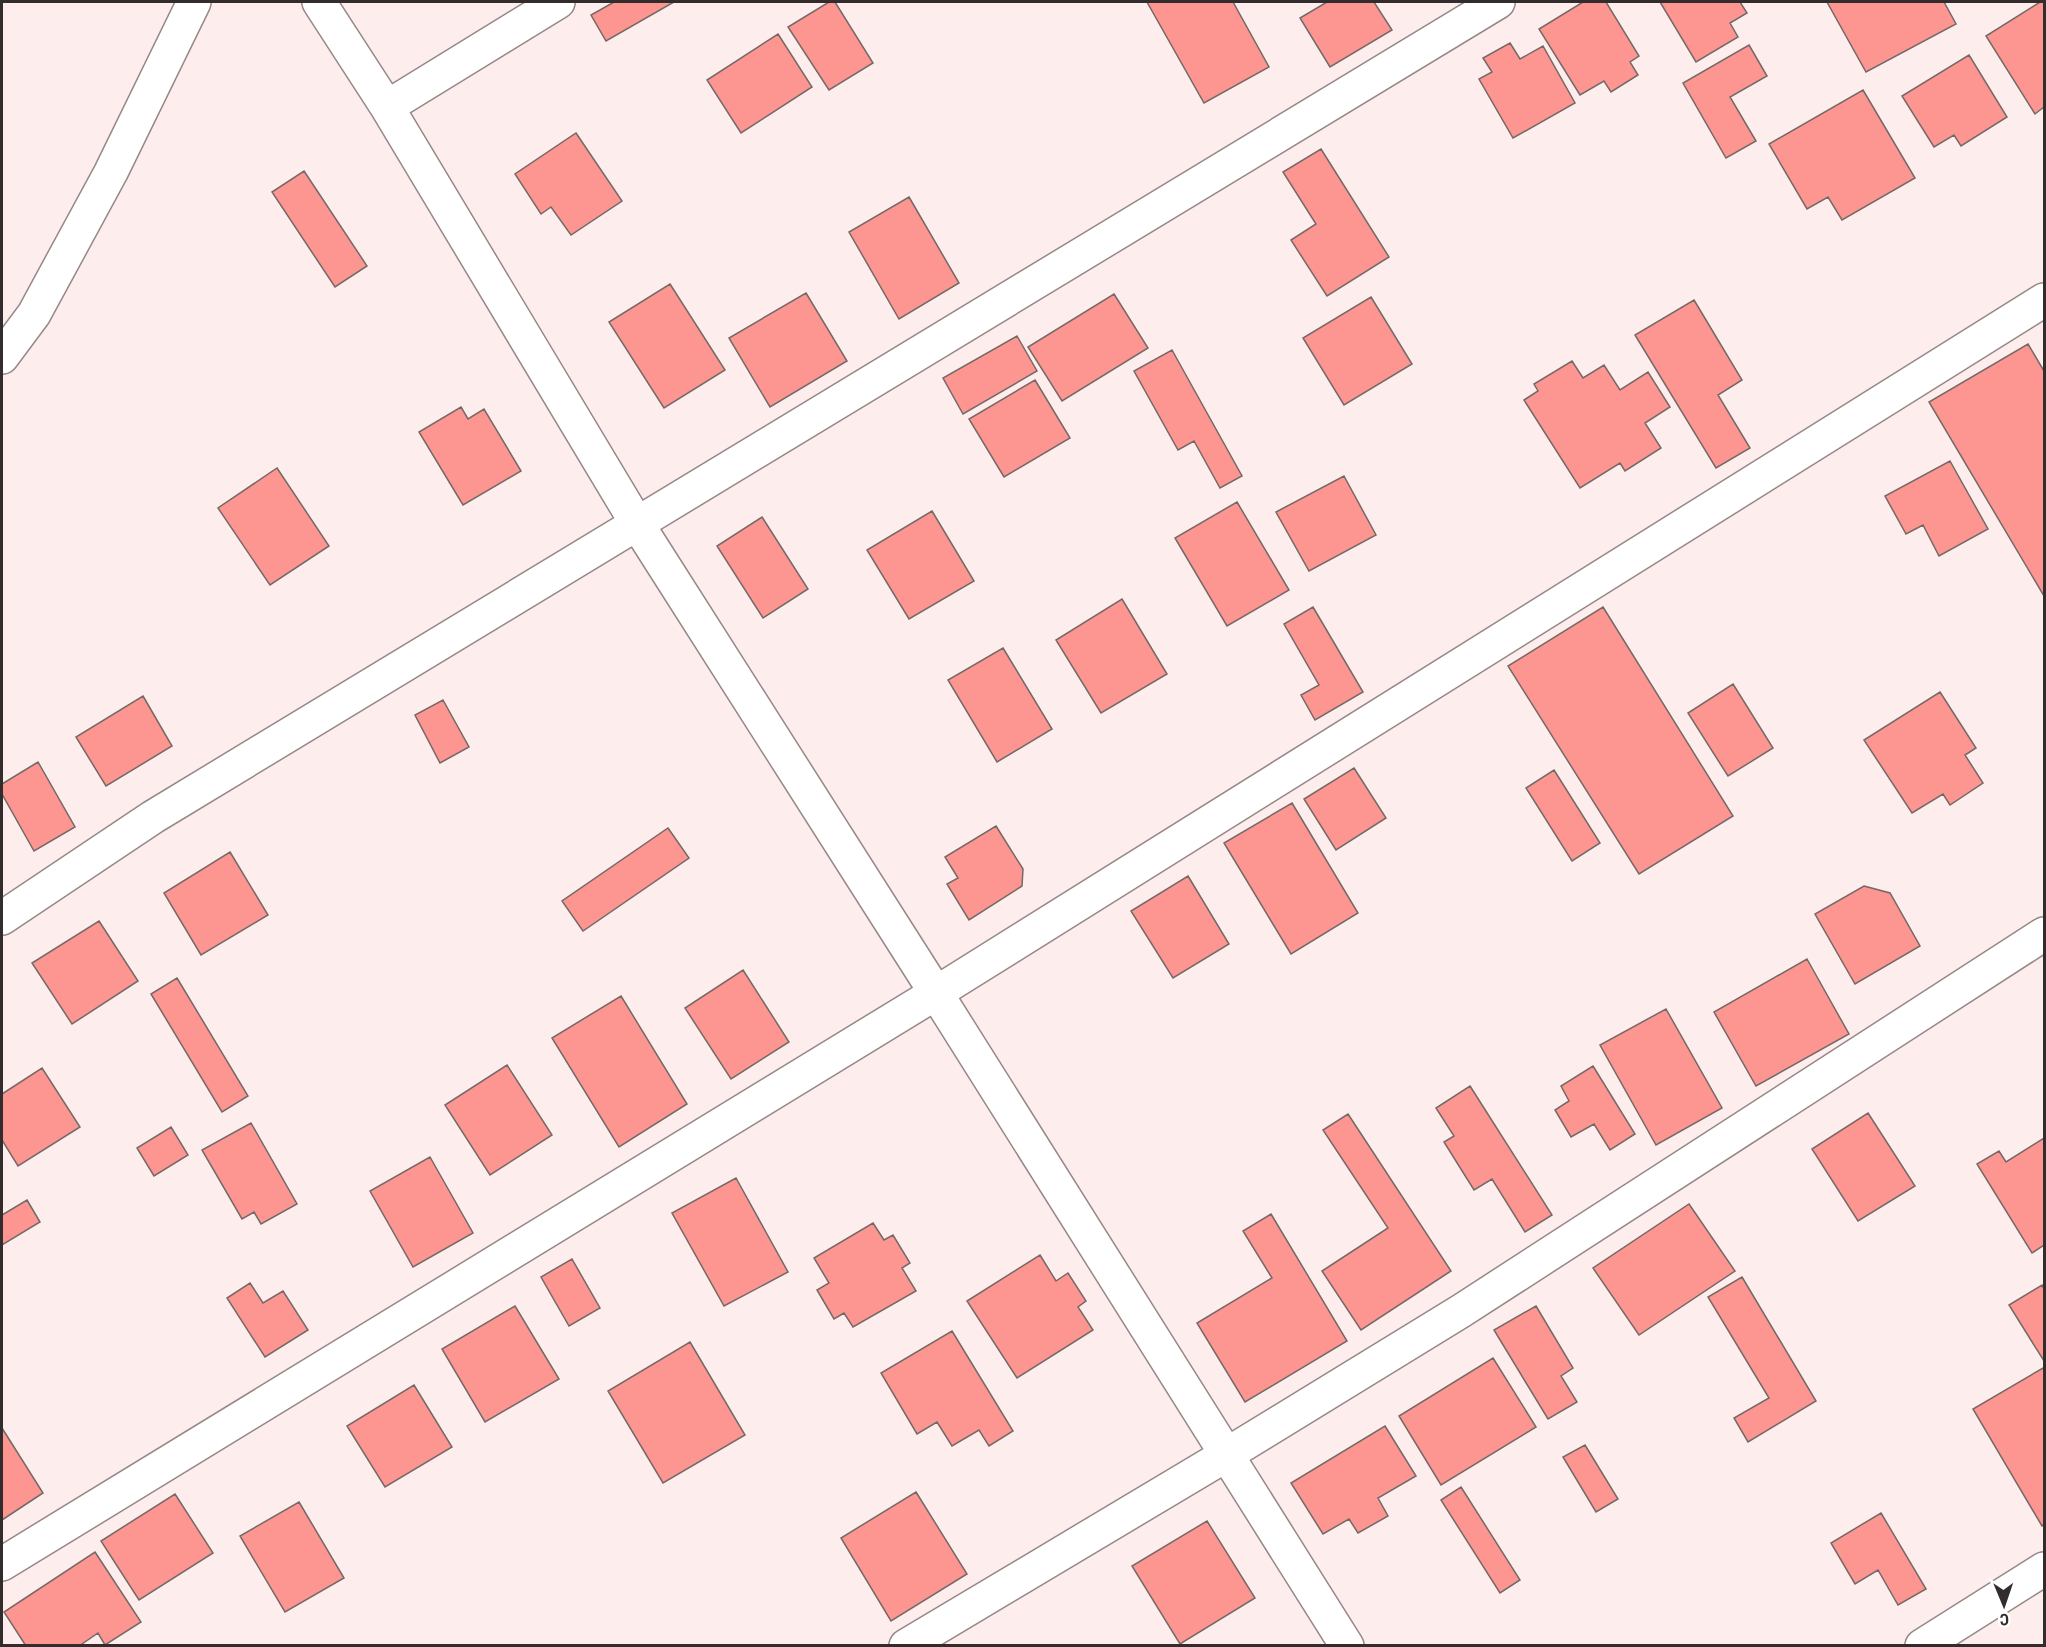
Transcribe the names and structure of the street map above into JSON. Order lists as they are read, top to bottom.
{
  "north": "bottom"
}
